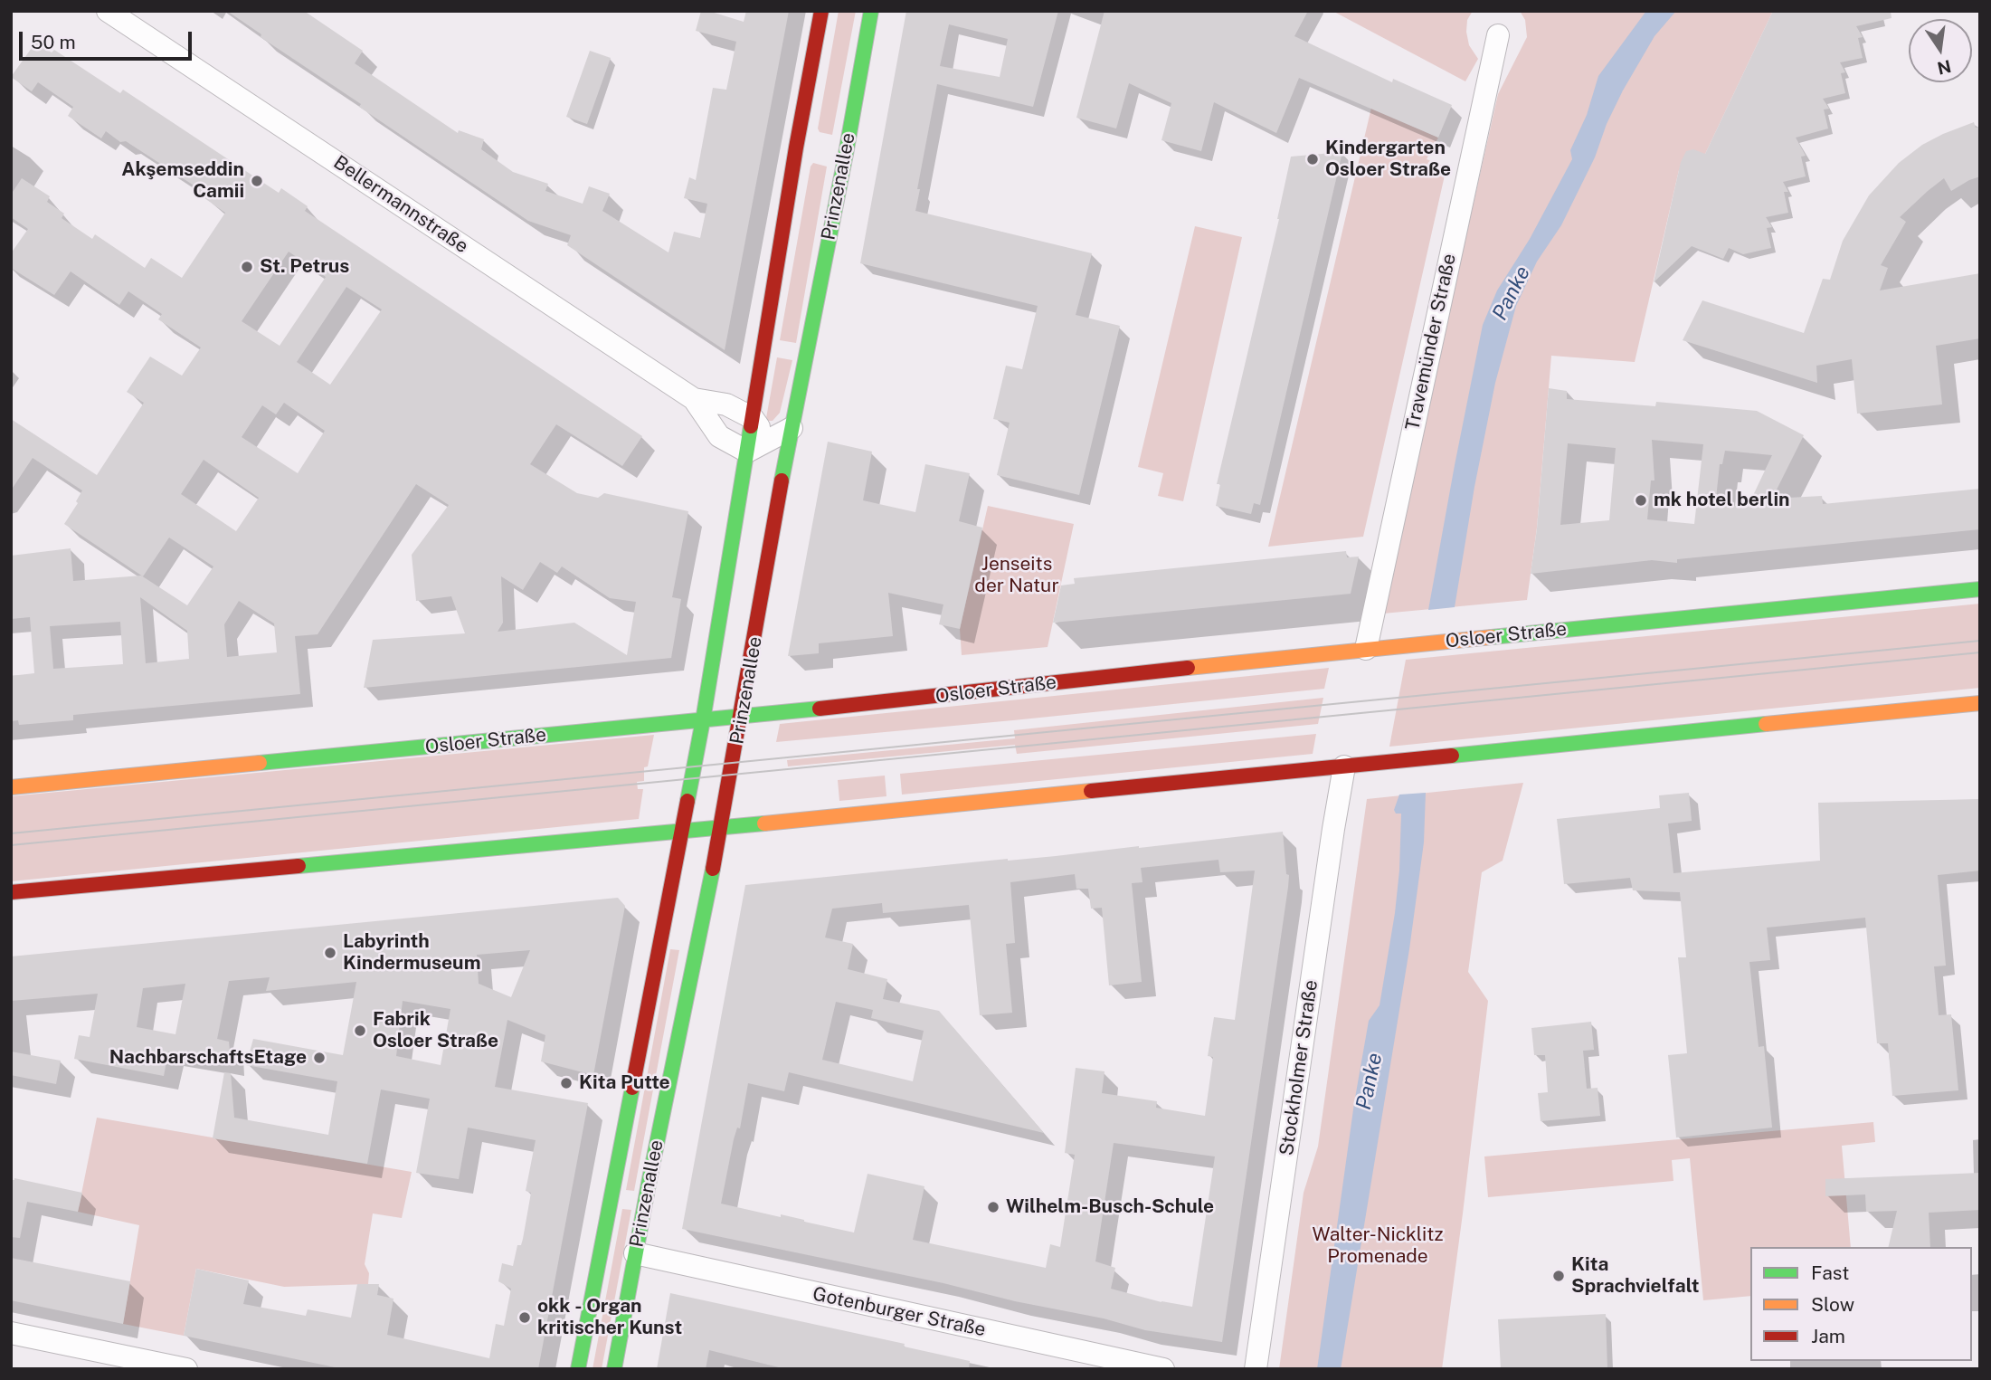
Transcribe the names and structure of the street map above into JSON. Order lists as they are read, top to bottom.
{
  "streets": {
    "main road": ["Prinzenallee", "Osloer Straße"],
    "street": [
      "Bellermannstraße",
      "Travemünder Straße",
      "Stockholmer Straße",
      "Gotenburger Straße"
    ]
  },
  "crossings": [
    ["Prinzenallee", "Bellermannstraße"],
    ["Prinzenallee", "Osloer Straße"],
    ["Prinzenallee", "Gotenburger Straße"],
    ["Travemünder Straße", "Osloer Straße"]
  ],
  "water": ["Panke"],
  "parks": ["Jenseits der Natur", "Walter-Nicklitz Promenade"],
  "places": [
    "Kindergarten Osloer Straße",
    "Akşemseddin Camii",
    "St. Petrus",
    "mk hotel berlin",
    "Labyrinth Kindermuseum",
    "Fabrik Osloer Straße",
    "NachbarschaftsEtage",
    "Kita Putte",
    "Wilhelm-Busch-Schule",
    "Kita Sprachvielfalt",
    "okk - Organ kritischer Kunst"
  ],
  "legend": ["Fast", "Slow", "Jam"],
  "scale_bar": "50 m",
  "north": "bottom"
}
